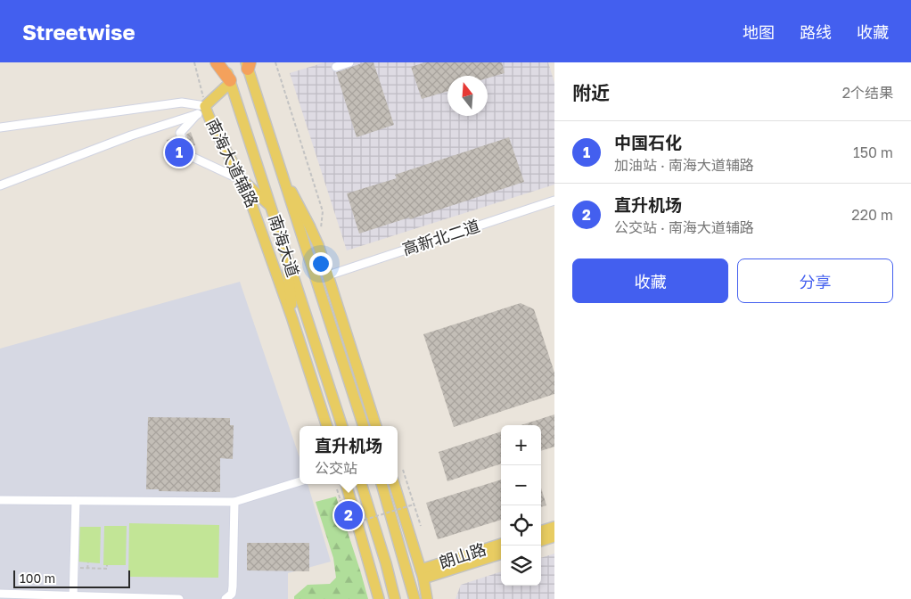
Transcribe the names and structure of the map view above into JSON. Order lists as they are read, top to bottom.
{
  "streets": {
    "main road": ["南海大道辅路", "南海大道", "朗山路"],
    "street": ["高新北二道"]
  },
  "crossings": [
    ["南海大道辅路", "南海大道"]
  ],
  "scale_bar": "100 m",
  "north": "top",
  "page": {
    "header": "Streetwise",
    "nav": ["地图", "路线", "收藏"],
    "heading": ["附近", "2个结果"],
    "list": [
      {
        "mark": "1",
        "name": "中国石化",
        "note": "加油站 · 南海大道辅路",
        "value": "150 m"
      },
      {
        "mark": "2",
        "name": "直升机场",
        "note": "公交站 · 南海大道辅路",
        "value": "220 m"
      }
    ],
    "pins": ["1", "2"],
    "buttons": ["收藏", "分享"],
    "map_buttons": ["+", "−"],
    "popup": ["直升机场", "公交站"],
    "scale": "100 m"
  }
}
